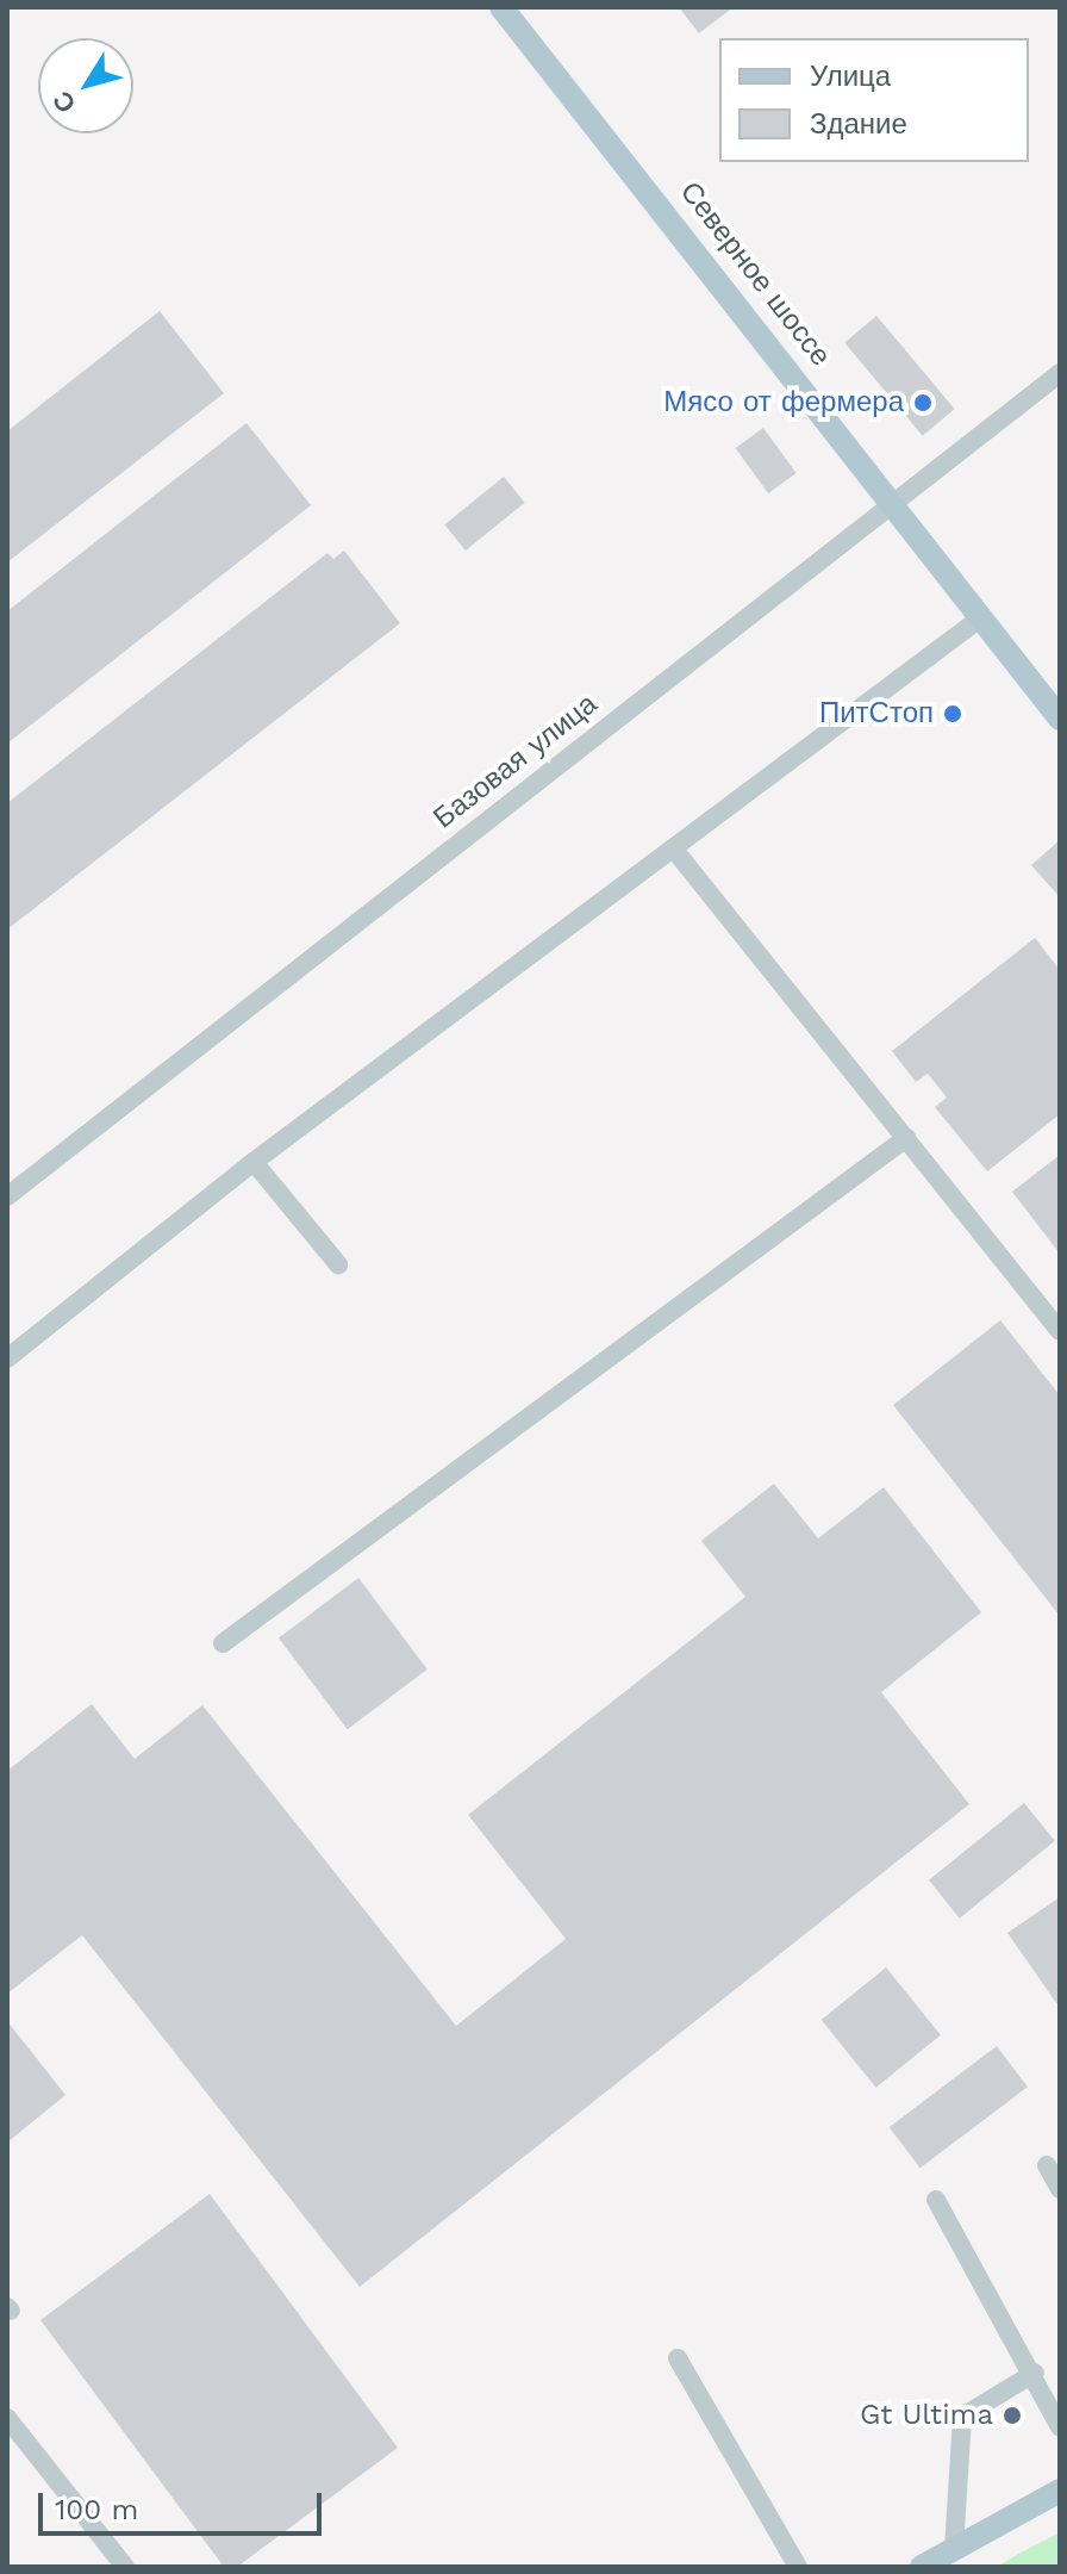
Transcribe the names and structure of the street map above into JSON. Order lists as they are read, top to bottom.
{
  "streets": {
    "main road": ["Северное шоссе"],
    "street": ["Базовая улица"]
  },
  "crossings": [
    ["Северное шоссе", "Базовая улица"]
  ],
  "places": ["Мясо от фермера", "ПитСтоп", "Gt Ultima"],
  "legend": ["Улица", "Здание"],
  "scale_bar": "100 m",
  "north": "bottom left"
}
